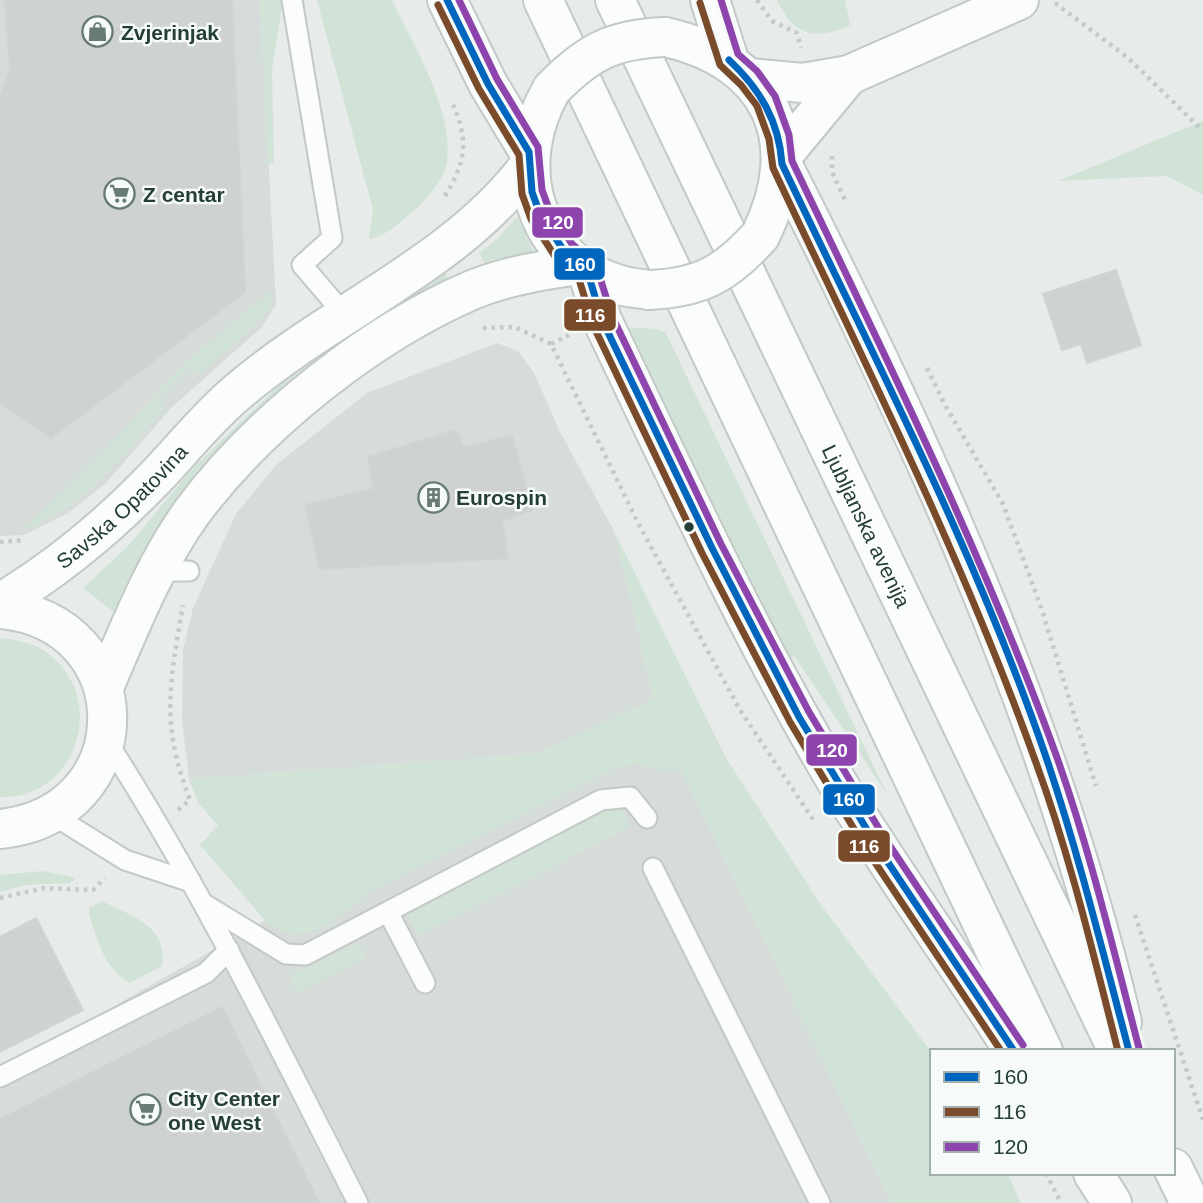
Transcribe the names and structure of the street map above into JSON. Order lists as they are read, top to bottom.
{
  "streets": {
    "main road": ["Savska Opatovina", "Ljubljanska avenija"]
  },
  "places": {
    "shop": ["Zvjerinjak"],
    "supermarket": ["Z centar", "City Center one West"],
    "building": ["Eurospin"]
  },
  "lines": ["transit line 160", "transit line 120", "transit line 116"],
  "legend": ["160", "116", "120"]
}
